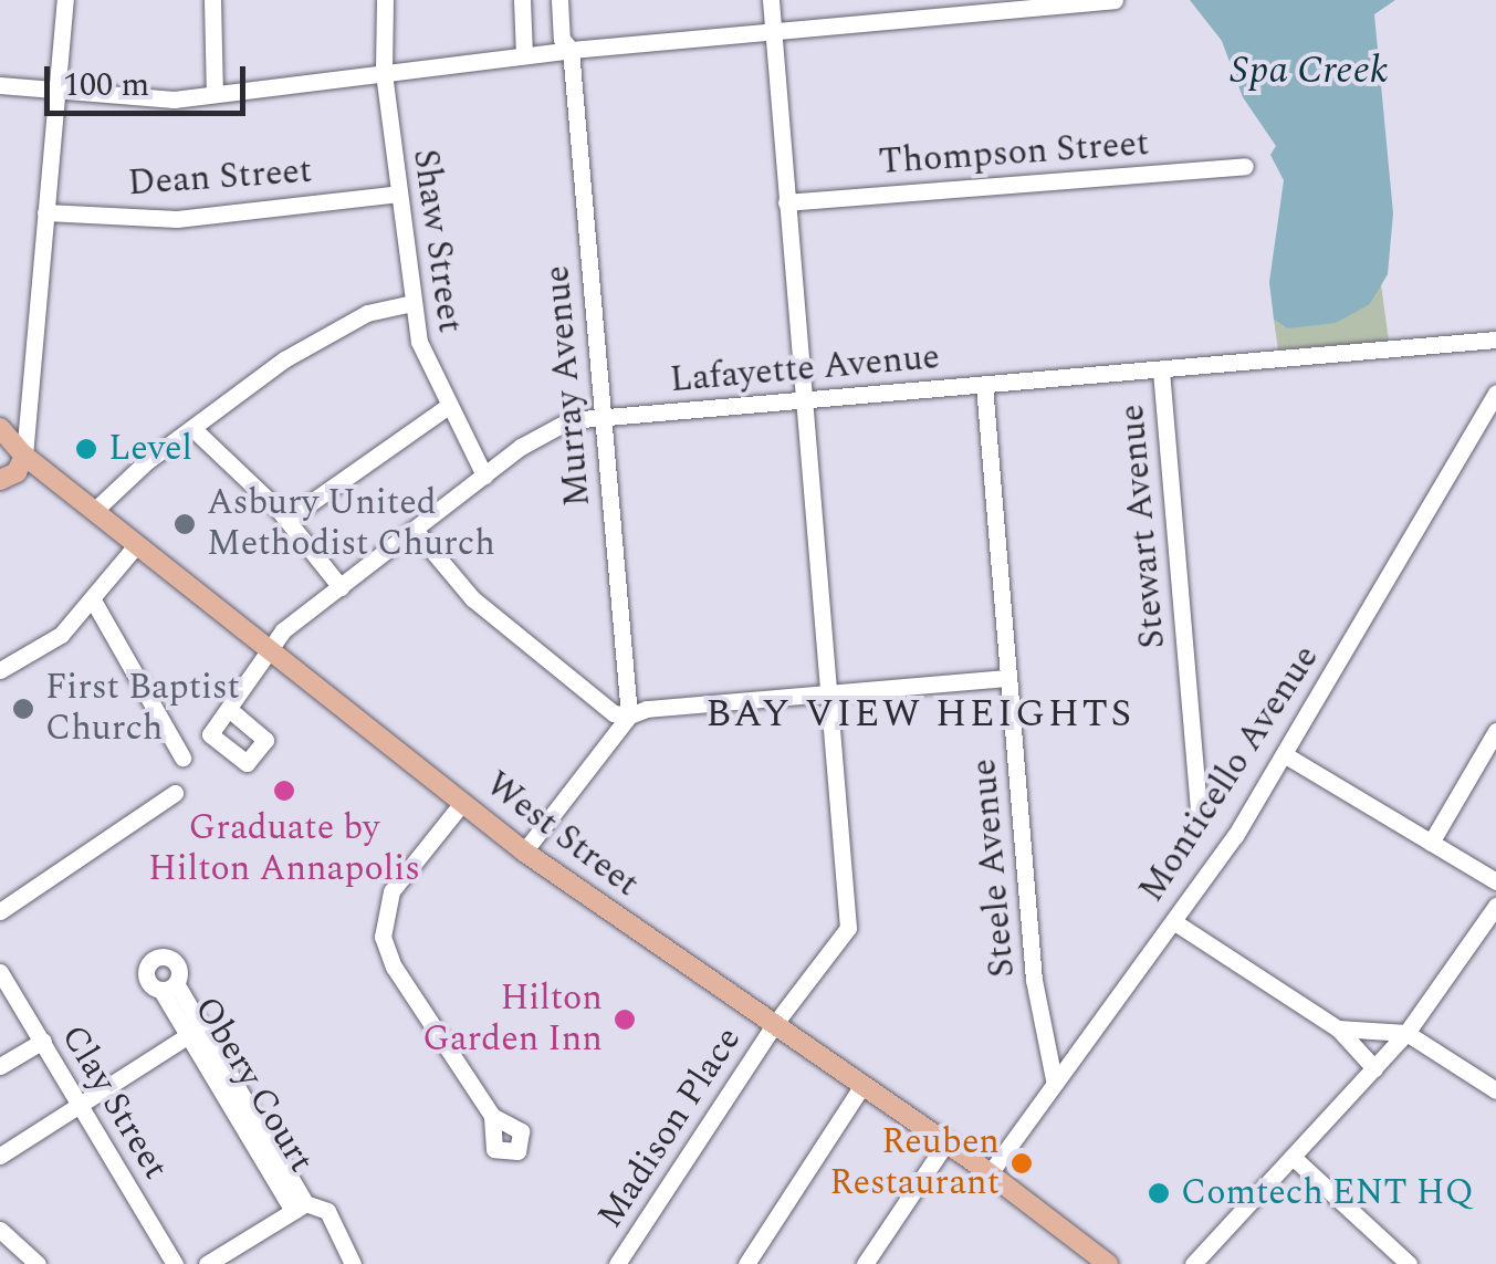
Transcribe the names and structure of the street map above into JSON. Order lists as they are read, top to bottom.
{
  "streets": {
    "main road": ["West Street"],
    "street": [
      "Thompson Street",
      "Dean Street",
      "Shaw Street",
      "Lafayette Avenue",
      "Murray Avenue",
      "Stewart Avenue",
      "Monticello Avenue",
      "Steele Avenue",
      "Obery Court",
      "Clay Street",
      "Madison Place"
    ]
  },
  "crossings": [
    ["Thompson Street", "Madison Place"],
    ["Dean Street", "Shaw Street"],
    ["Shaw Street", "Lafayette Avenue"],
    ["Lafayette Avenue", "Murray Avenue"],
    ["Lafayette Avenue", "Stewart Avenue"],
    ["Lafayette Avenue", "West Street"],
    ["Lafayette Avenue", "Steele Avenue"],
    ["Lafayette Avenue", "Madison Place"],
    ["Monticello Avenue", "West Street"],
    ["Monticello Avenue", "Steele Avenue"],
    ["West Street", "Madison Place"]
  ],
  "districts": ["BAY VIEW HEIGHTS"],
  "water": ["Spa Creek"],
  "places": [
    "Level",
    "Asbury United Methodist Church",
    "First Baptist Church",
    "Graduate by Hilton Annapolis",
    "Hilton Garden Inn",
    "Reuben Restaurant",
    "Comtech ENT HQ"
  ],
  "scale_bar": "100 m"
}
